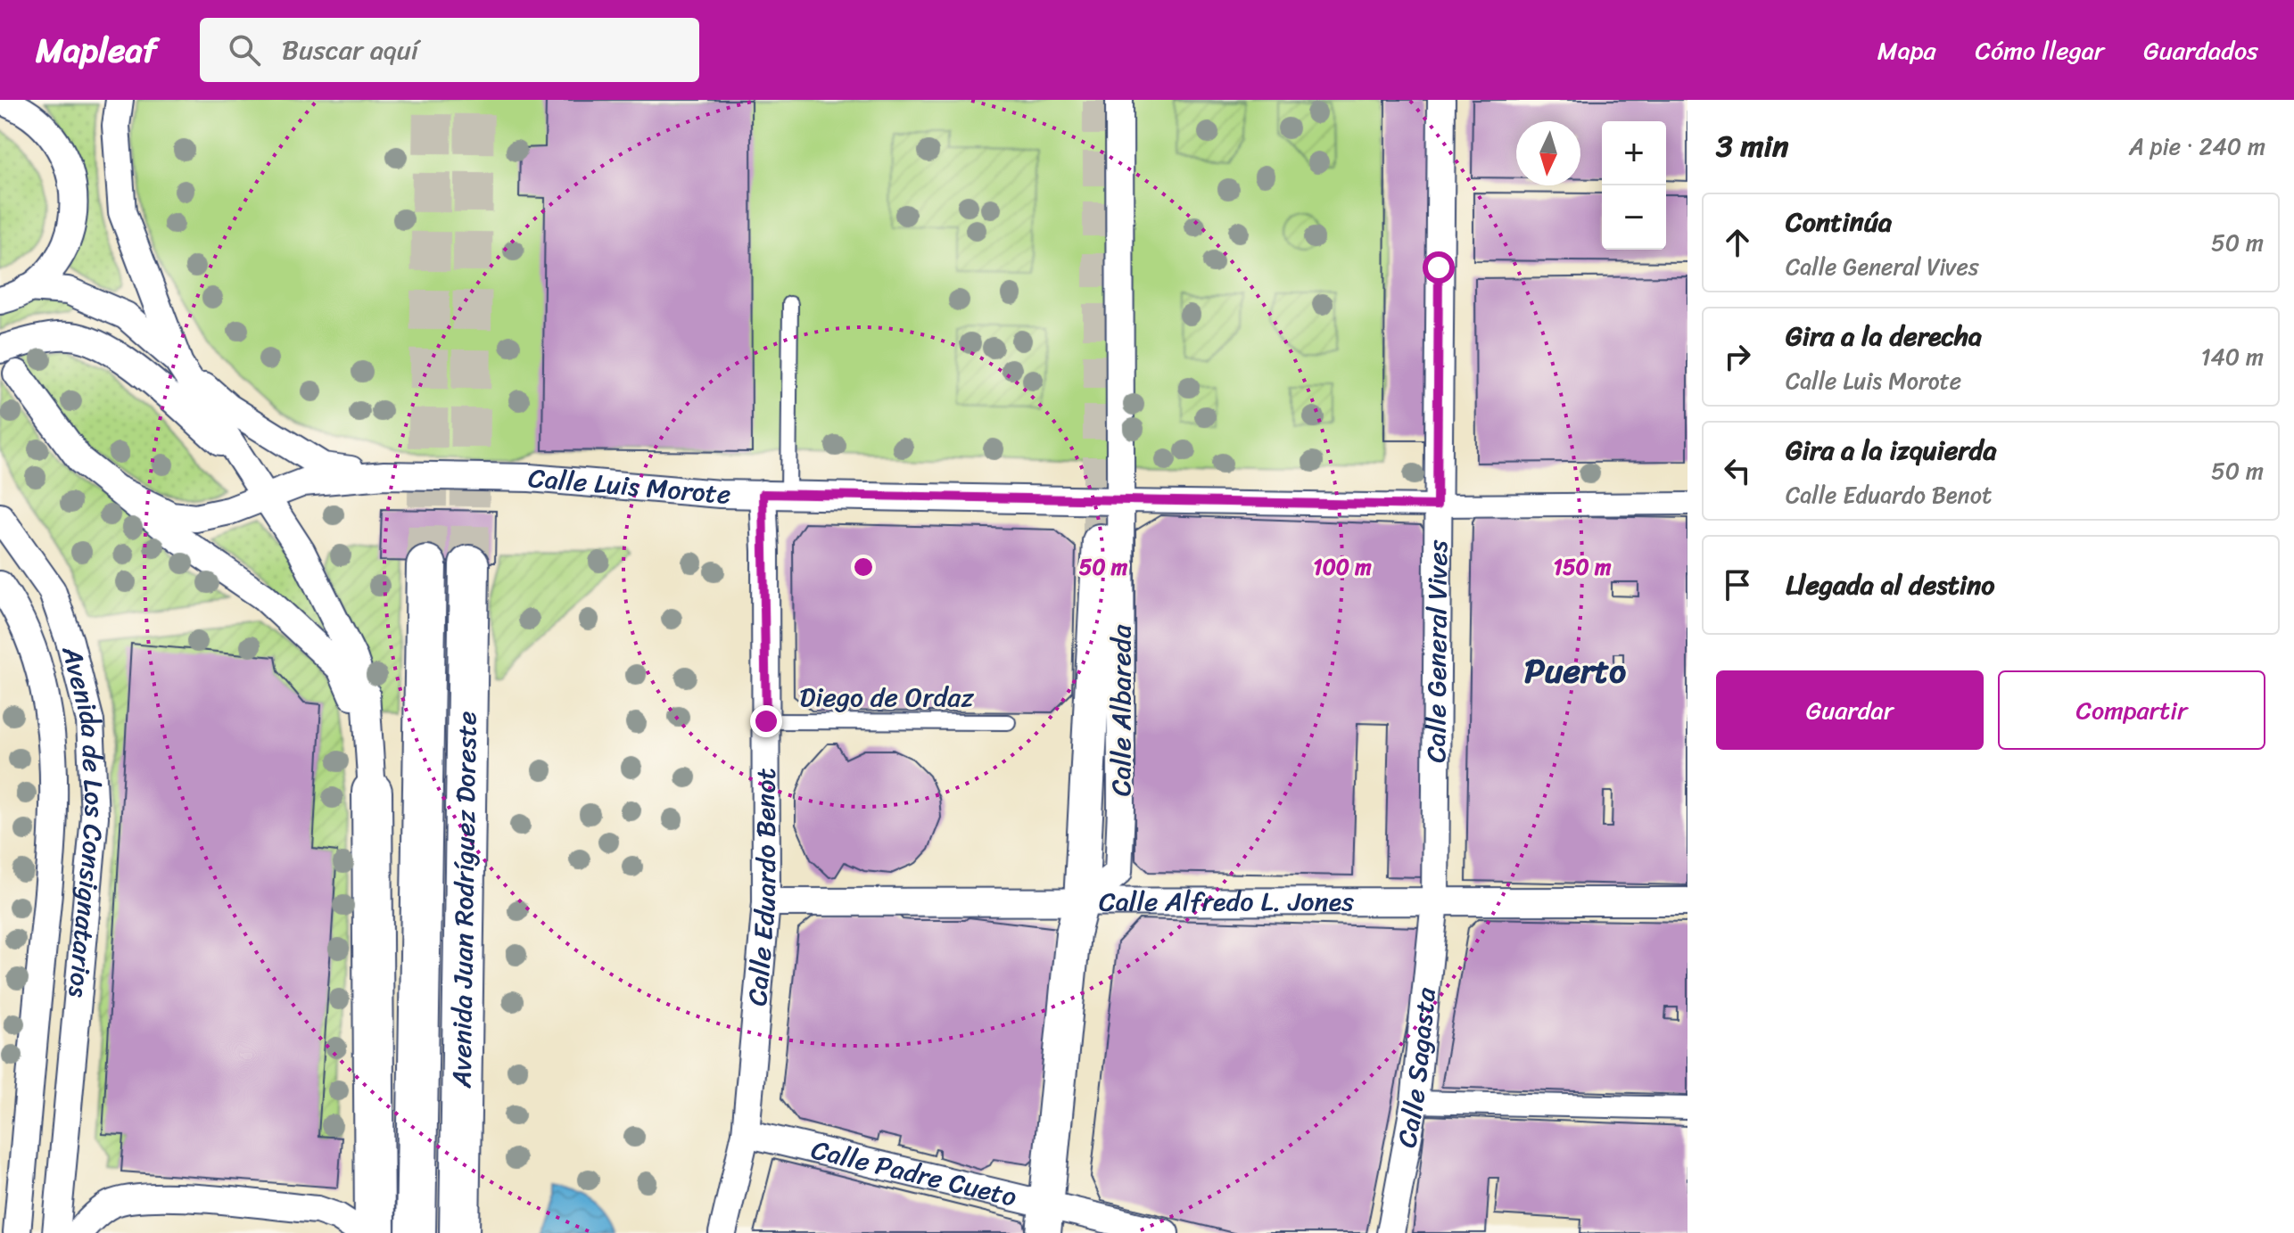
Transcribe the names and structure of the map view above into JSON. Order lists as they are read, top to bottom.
{
  "streets": {
    "highway": ["Avenida Juan Rodríguez Doreste"],
    "street": [
      "Calle Luis Morote",
      "Calle General Vives",
      "Calle Albareda",
      "Avenida de Los Consignatarios",
      "Calle Eduardo Benot",
      "Calle Alfredo L. Jones",
      "Calle Sagasta",
      "Calle Padre Cueto"
    ],
    "lane": ["Diego de Ordaz"]
  },
  "crossings": [
    ["Calle Luis Morote", "Calle General Vives"],
    ["Calle Luis Morote", "Calle Albareda"],
    ["Calle Luis Morote", "Calle Eduardo Benot"],
    ["Calle General Vives", "Calle Alfredo L. Jones"],
    ["Calle General Vives", "Calle Sagasta"],
    ["Diego de Ordaz", "Calle Eduardo Benot"],
    ["Calle Albareda", "Calle Alfredo L. Jones"],
    ["Calle Albareda", "Calle Padre Cueto"],
    ["Calle Eduardo Benot", "Calle Alfredo L. Jones"],
    ["Calle Eduardo Benot", "Calle Padre Cueto"],
    ["Calle Alfredo L. Jones", "Calle Sagasta"]
  ],
  "districts": ["Puerto"],
  "north": "bottom",
  "page": {
    "header": "Mapleaf",
    "search": "Buscar aquí",
    "nav": ["Mapa", "Cómo llegar", "Guardados"],
    "heading": ["3 min", "A pie · 240 m"],
    "map_buttons": ["+", "−"],
    "list": [
      ["Continúa", "Calle General Vives", "50 m"],
      ["Gira a la derecha", "Calle Luis Morote", "140 m"],
      ["Gira a la izquierda", "Calle Eduardo Benot", "50 m"],
      "Llegada al destino"
    ],
    "buttons": ["Guardar", "Compartir"]
  },
  "rings": ["50 m", "100 m", "150 m"]
}
